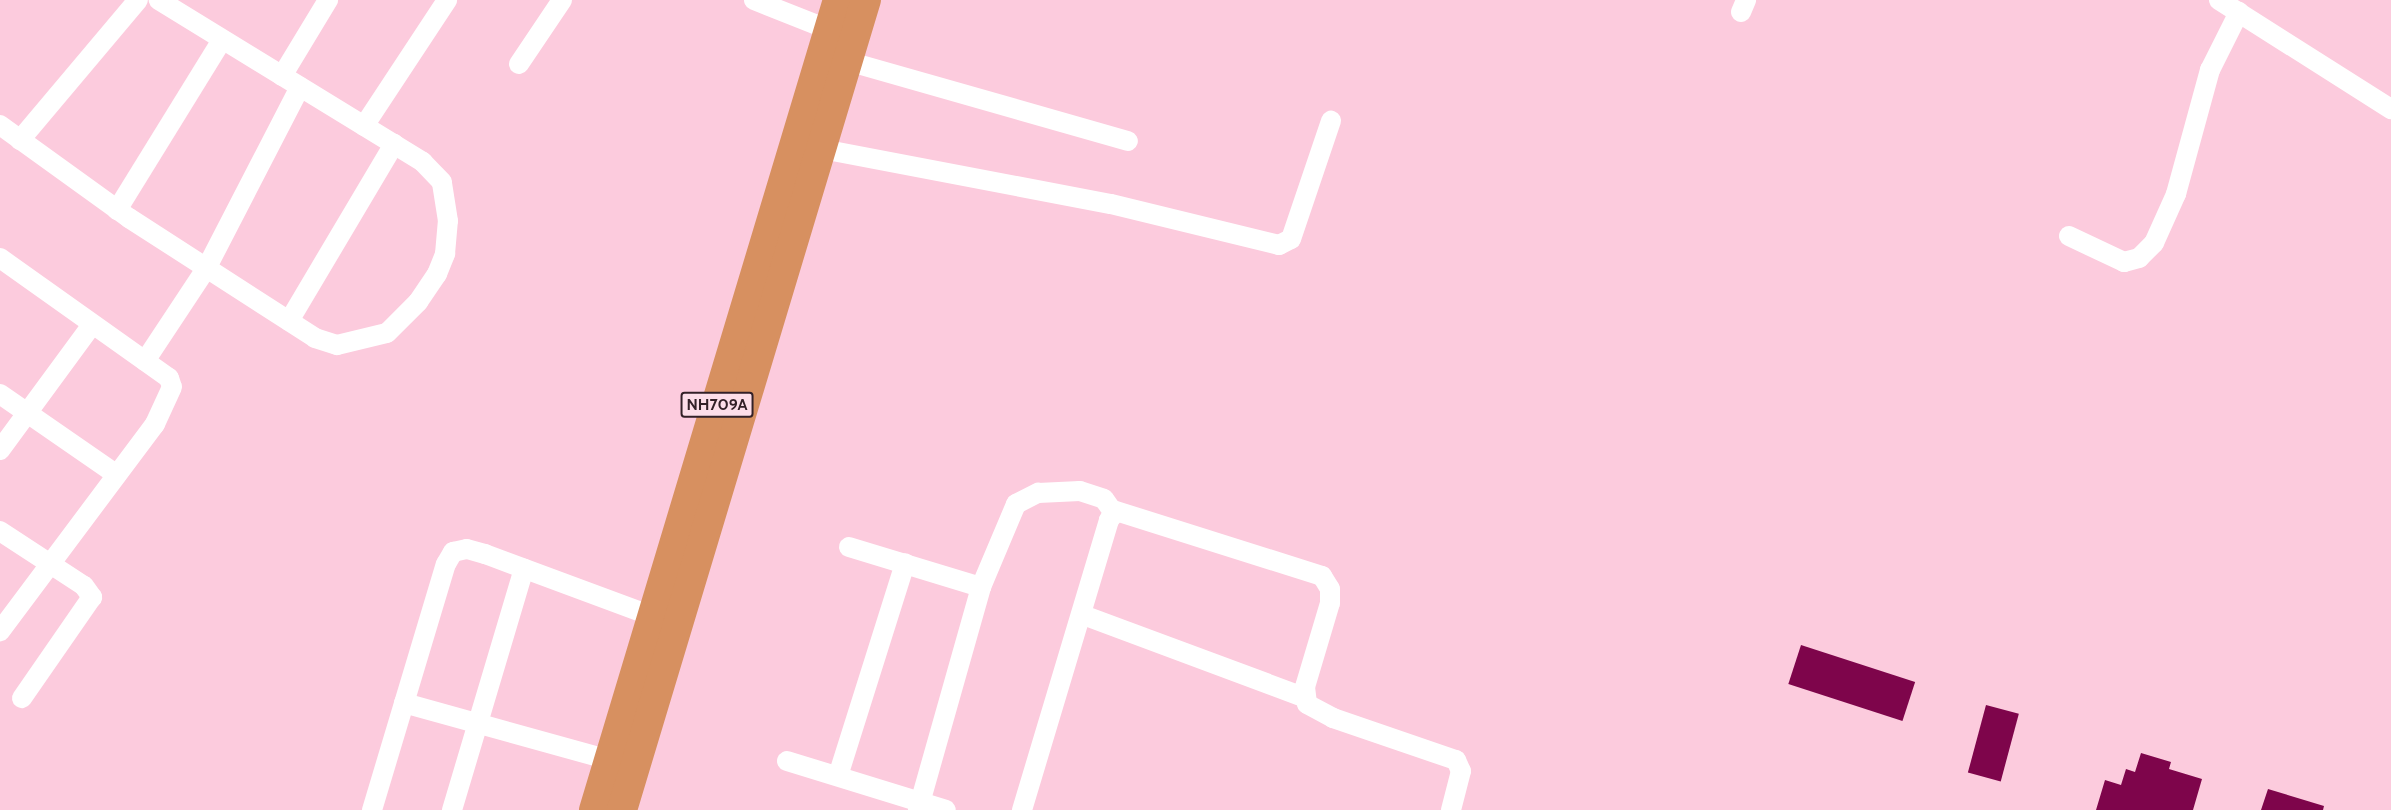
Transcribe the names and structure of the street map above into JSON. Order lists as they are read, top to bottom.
{
  "streets": {
    "highway": ["NH709A"]
  }
}
